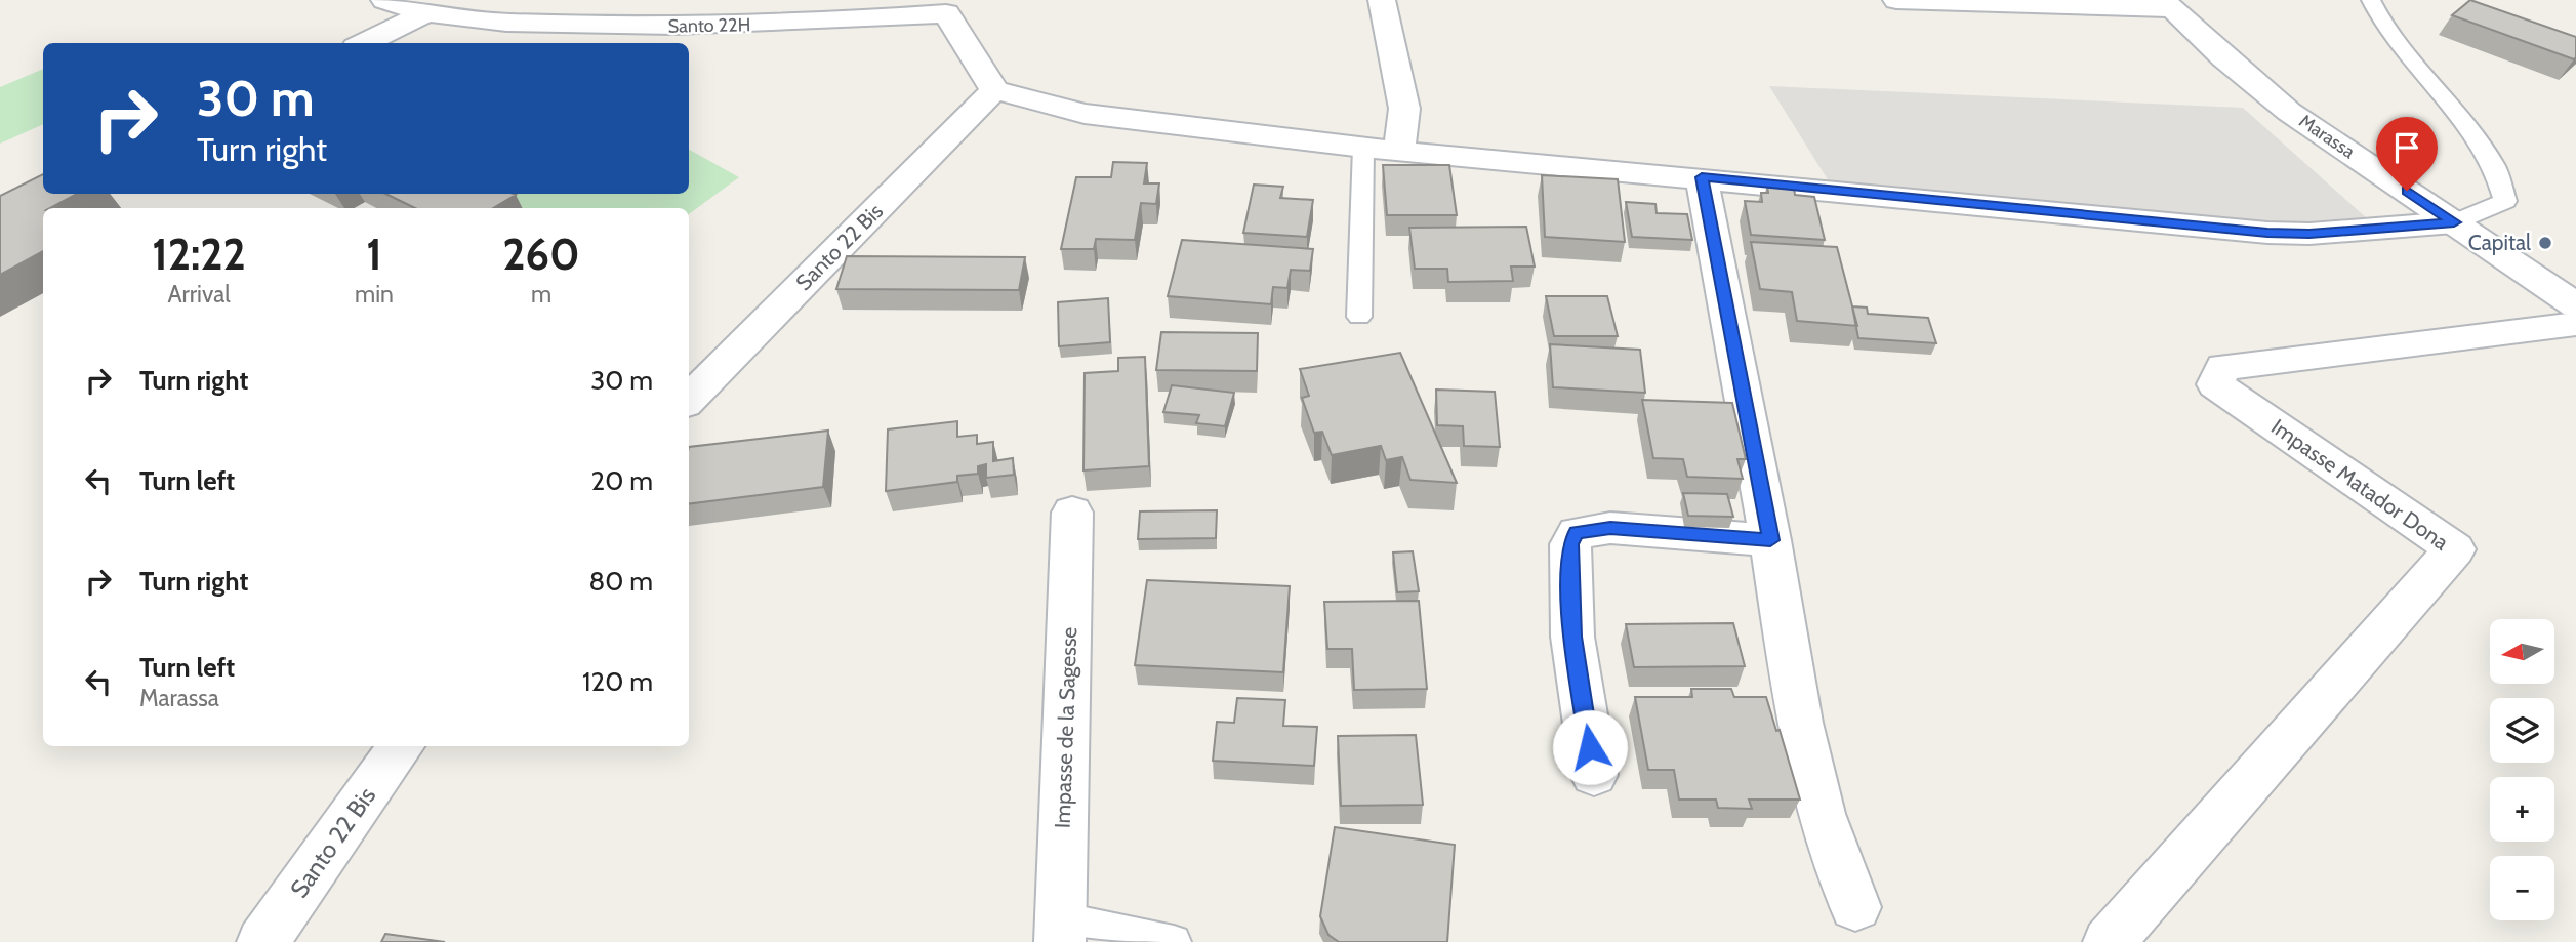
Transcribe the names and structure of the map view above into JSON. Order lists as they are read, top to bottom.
{
  "streets": {
    "street": [
      "Santo 22H",
      "Marassa",
      "Santo 22 Bis",
      "Impasse Matador Dona",
      "Impasse de la Sagesse"
    ]
  },
  "crossings": [
    ["Santo 22H", "Santo 22 Bis"]
  ],
  "places": ["Capital"],
  "north": "left",
  "page": {
    "turn": ["30 m", "Turn right"],
    "eta": [
      "12:22",
      "Arrival",
      "1",
      "min",
      "260",
      "m"
    ],
    "list": [
      {
        "name": "Turn right",
        "value": "30 m"
      },
      {
        "name": "Turn left",
        "value": "20 m"
      },
      {
        "name": "Turn right",
        "value": "80 m"
      },
      {
        "name": "Turn left",
        "note": "Marassa",
        "value": "120 m"
      }
    ],
    "map_buttons": ["+", "−"]
  }
}
